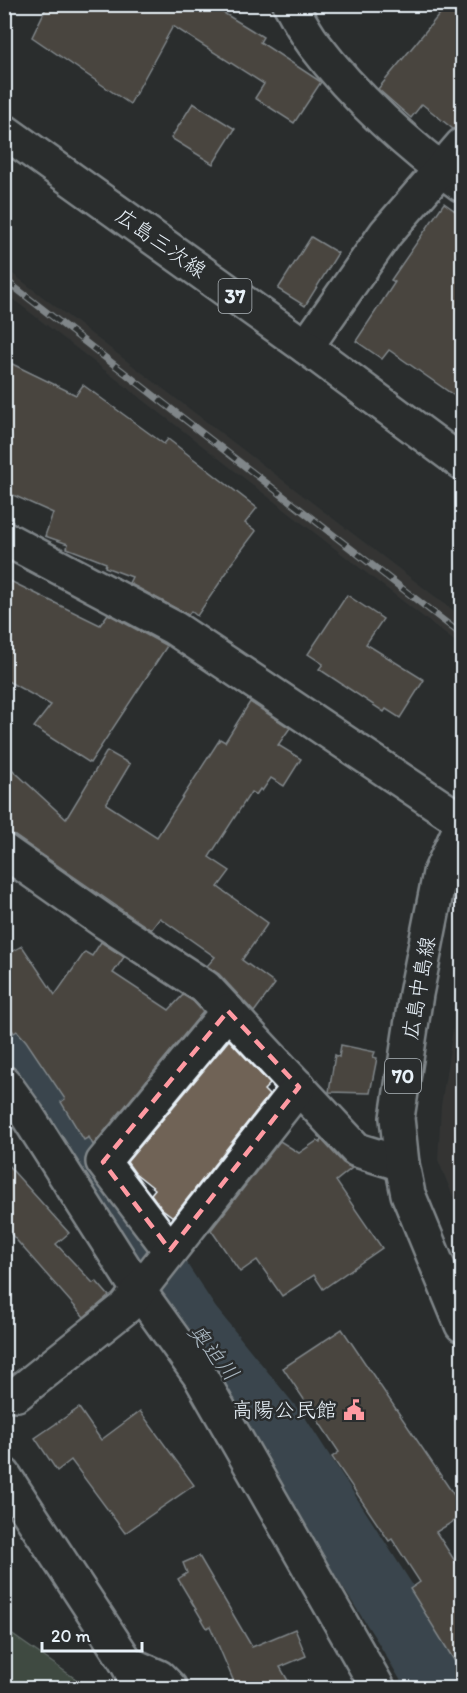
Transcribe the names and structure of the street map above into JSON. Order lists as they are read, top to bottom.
{
  "streets": {
    "street": [
      "広島三次線",
      "37",
      "広島中島線",
      "70"
    ]
  },
  "water": ["奥迫川"],
  "places": {
    "public building": ["高陽公民館"]
  },
  "scale_bar": "20 m"
}
